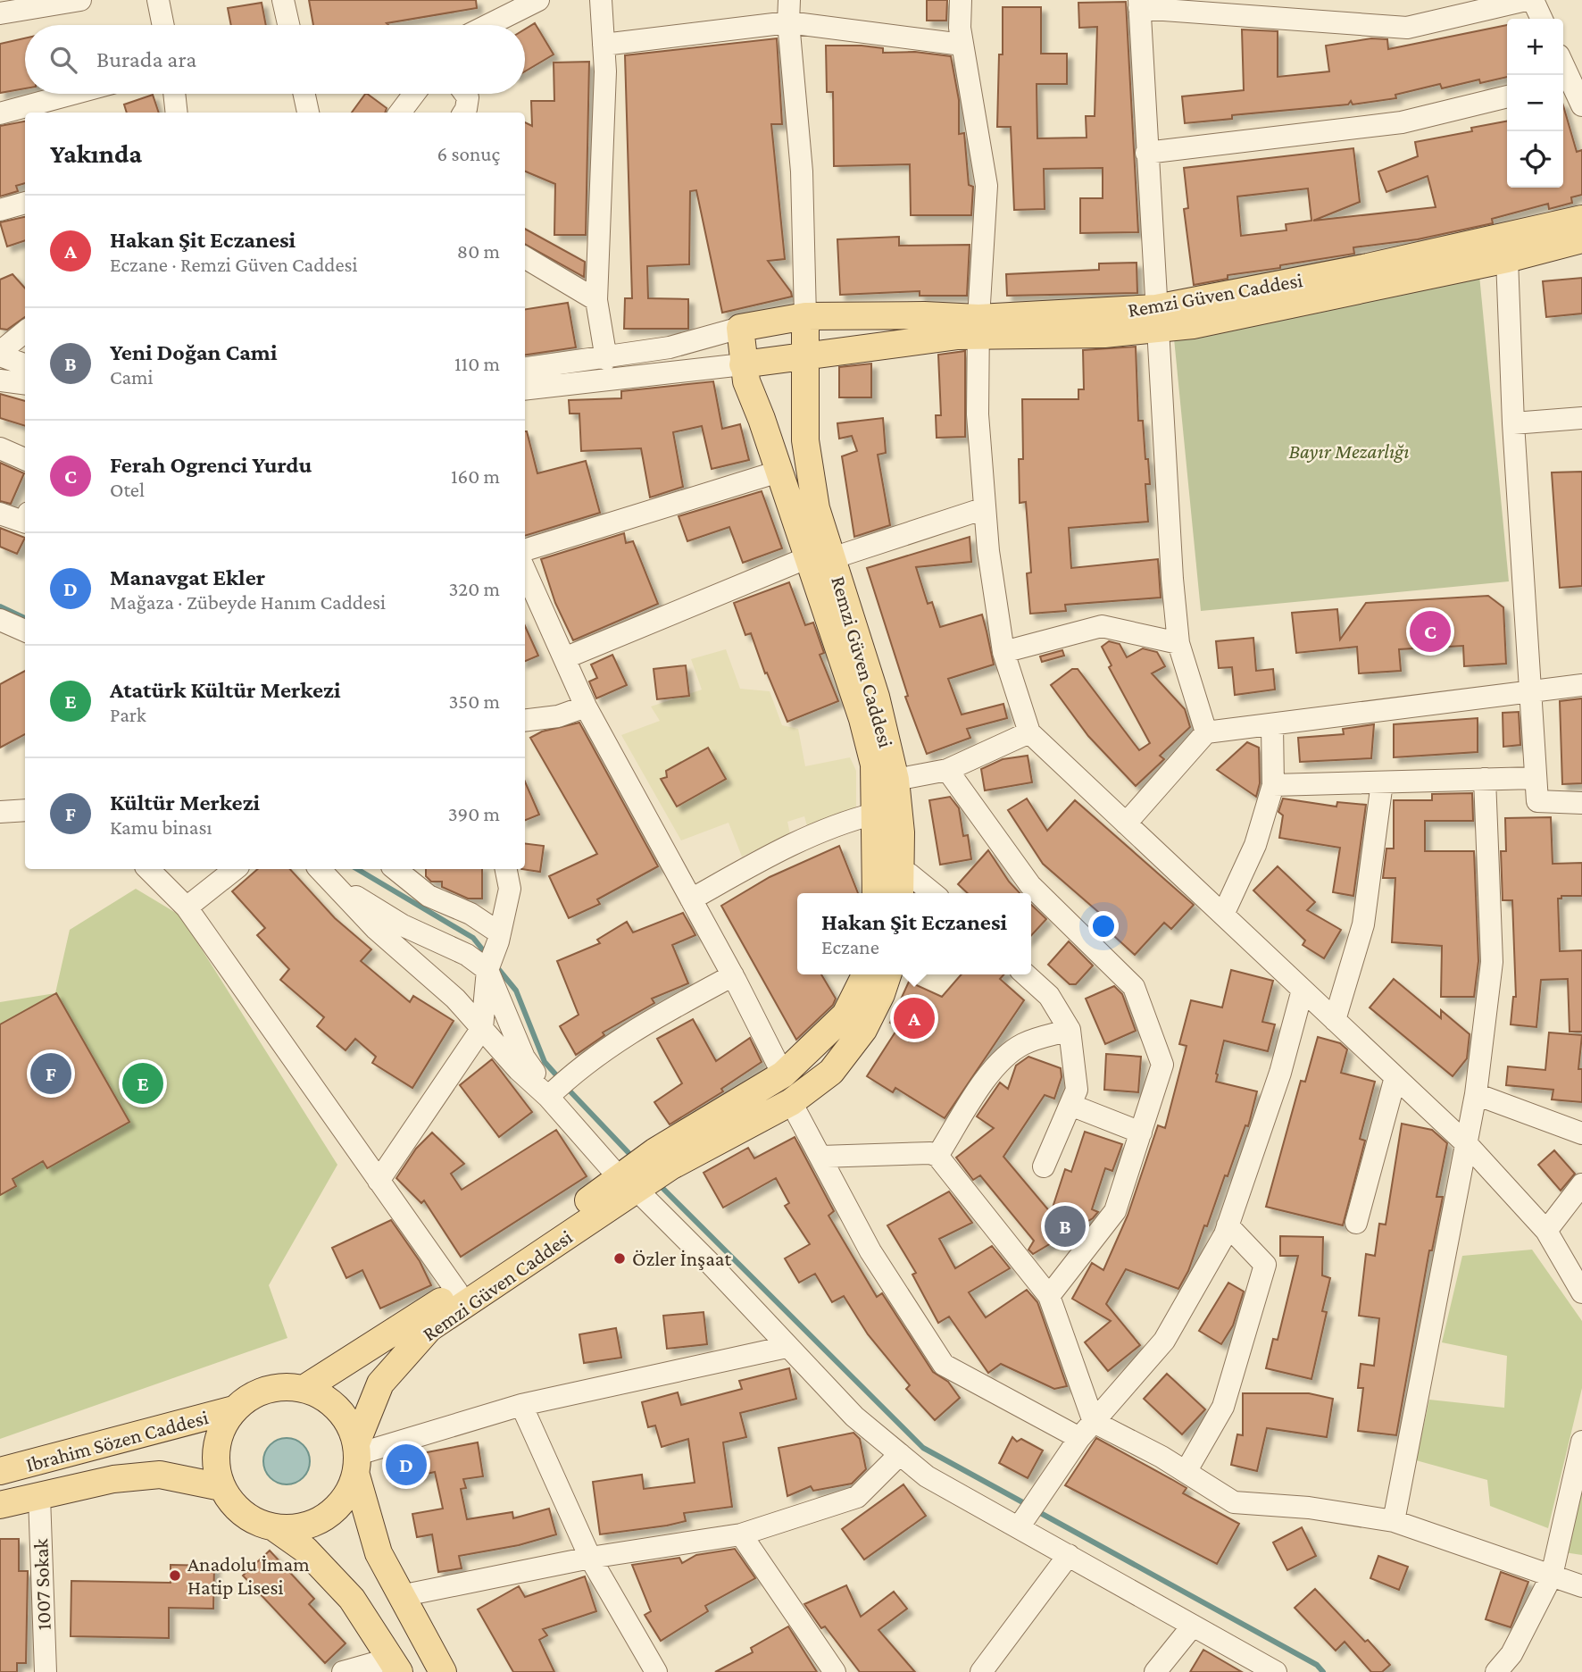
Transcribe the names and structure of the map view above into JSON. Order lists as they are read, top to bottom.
{
  "streets": {
    "main road": ["Remzi Güven Caddesi", "Ibrahim Sözen Caddesi"],
    "street": ["1007 Sokak"]
  },
  "crossings": [
    ["Remzi Güven Caddesi", "Ibrahim Sözen Caddesi"],
    ["Ibrahim Sözen Caddesi", "1007 Sokak"]
  ],
  "parks": ["Bayır Mezarlığı"],
  "places": ["Özler İnşaat", "Anadolu İmam Hatip Lisesi"],
  "page": {
    "map_buttons": ["+", "−"],
    "search": "Burada ara",
    "heading": ["Yakında", "6 sonuç"],
    "list": [
      {
        "mark": "A",
        "name": "Hakan Şit Eczanesi",
        "note": "Eczane · Remzi Güven Caddesi",
        "value": "80 m"
      },
      {
        "mark": "B",
        "name": "Yeni Doğan Cami",
        "note": "Cami",
        "value": "110 m"
      },
      {
        "mark": "C",
        "name": "Ferah Ogrenci Yurdu",
        "note": "Otel",
        "value": "160 m"
      },
      {
        "mark": "D",
        "name": "Manavgat Ekler",
        "note": "Mağaza · Zübeyde Hanım Caddesi",
        "value": "320 m"
      },
      {
        "mark": "E",
        "name": "Atatürk Kültür Merkezi",
        "note": "Park",
        "value": "350 m"
      },
      {
        "mark": "F",
        "name": "Kültür Merkezi",
        "note": "Kamu binası",
        "value": "390 m"
      }
    ],
    "pins": [
      "C",
      "A",
      "F",
      "E",
      "B",
      "D"
    ],
    "popup": ["Hakan Şit Eczanesi", "Eczane"]
  }
}
